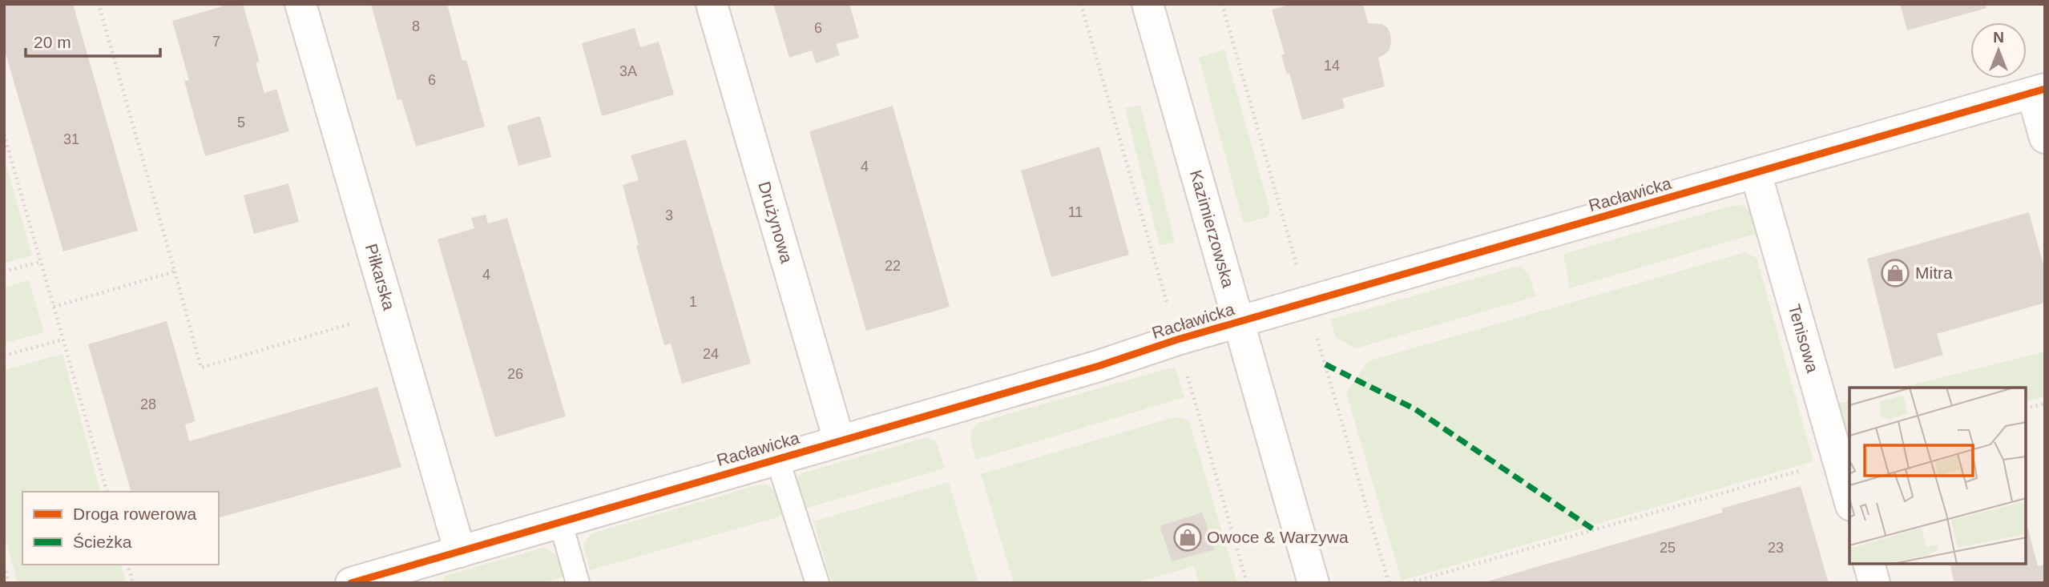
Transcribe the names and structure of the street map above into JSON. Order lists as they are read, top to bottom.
{
  "streets": {
    "street": [
      "Racławicka",
      "Drużynowa",
      "Kazimierzowska",
      "Piłkarska",
      "Tenisowa"
    ]
  },
  "crossings": [
    ["Racławicka", "Drużynowa"],
    ["Racławicka", "Kazimierzowska"],
    ["Racławicka", "Piłkarska"],
    ["Racławicka", "Tenisowa"]
  ],
  "places": {
    "shop": ["Mitra", "Owoce & Warzywa"]
  },
  "house_numbers": [
    "8",
    "6",
    "7",
    "14",
    "3A",
    "6",
    "5",
    "31",
    "4",
    "11",
    "3",
    "22",
    "4",
    "1",
    "24",
    "26",
    "28",
    "25",
    "23"
  ],
  "legend": ["Droga rowerowa", "Ścieżka"],
  "scale_bar": "20 m",
  "north": "top"
}
